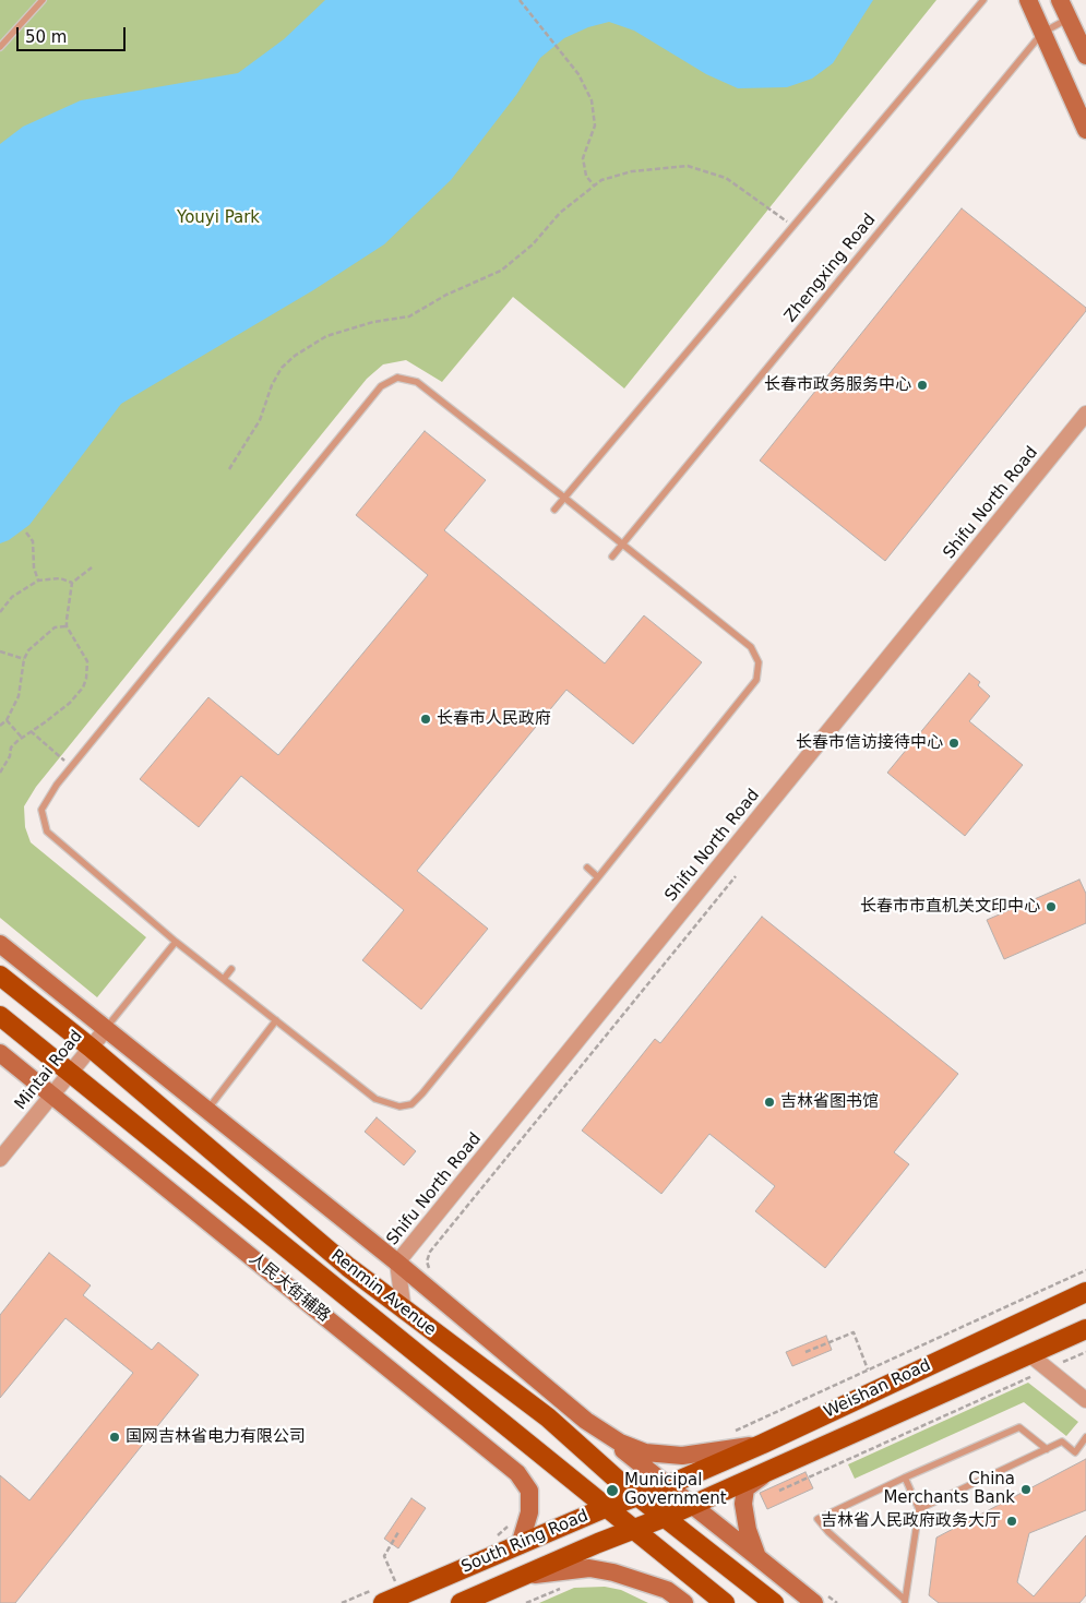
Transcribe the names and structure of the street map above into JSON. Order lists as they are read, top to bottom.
{
  "streets": {
    "main road": [
      "人民大街辅路",
      "Renmin Avenue",
      "Weishan Road",
      "South Ring Road"
    ],
    "street": ["Shifu North Road", "Mintai Road"],
    "lane": ["Zhengxing Road"]
  },
  "crossings": [
    ["Shifu North Road", "Renmin Avenue"],
    ["Mintai Road", "人民大街辅路"],
    ["Mintai Road", "Renmin Avenue"],
    ["人民大街辅路", "South Ring Road"],
    ["Renmin Avenue", "South Ring Road"],
    ["Weishan Road", "South Ring Road"]
  ],
  "parks": ["Youyi Park"],
  "places": [
    "长春市政务服务中心",
    "长春市人民政府",
    "长春市信访接待中心",
    "长春市市直机关文印中心",
    "吉林省图书馆",
    "国网吉林省电力有限公司",
    "China Merchants Bank",
    "Municipal Government",
    "吉林省人民政府政务大厅"
  ],
  "scale_bar": "50 m"
}
